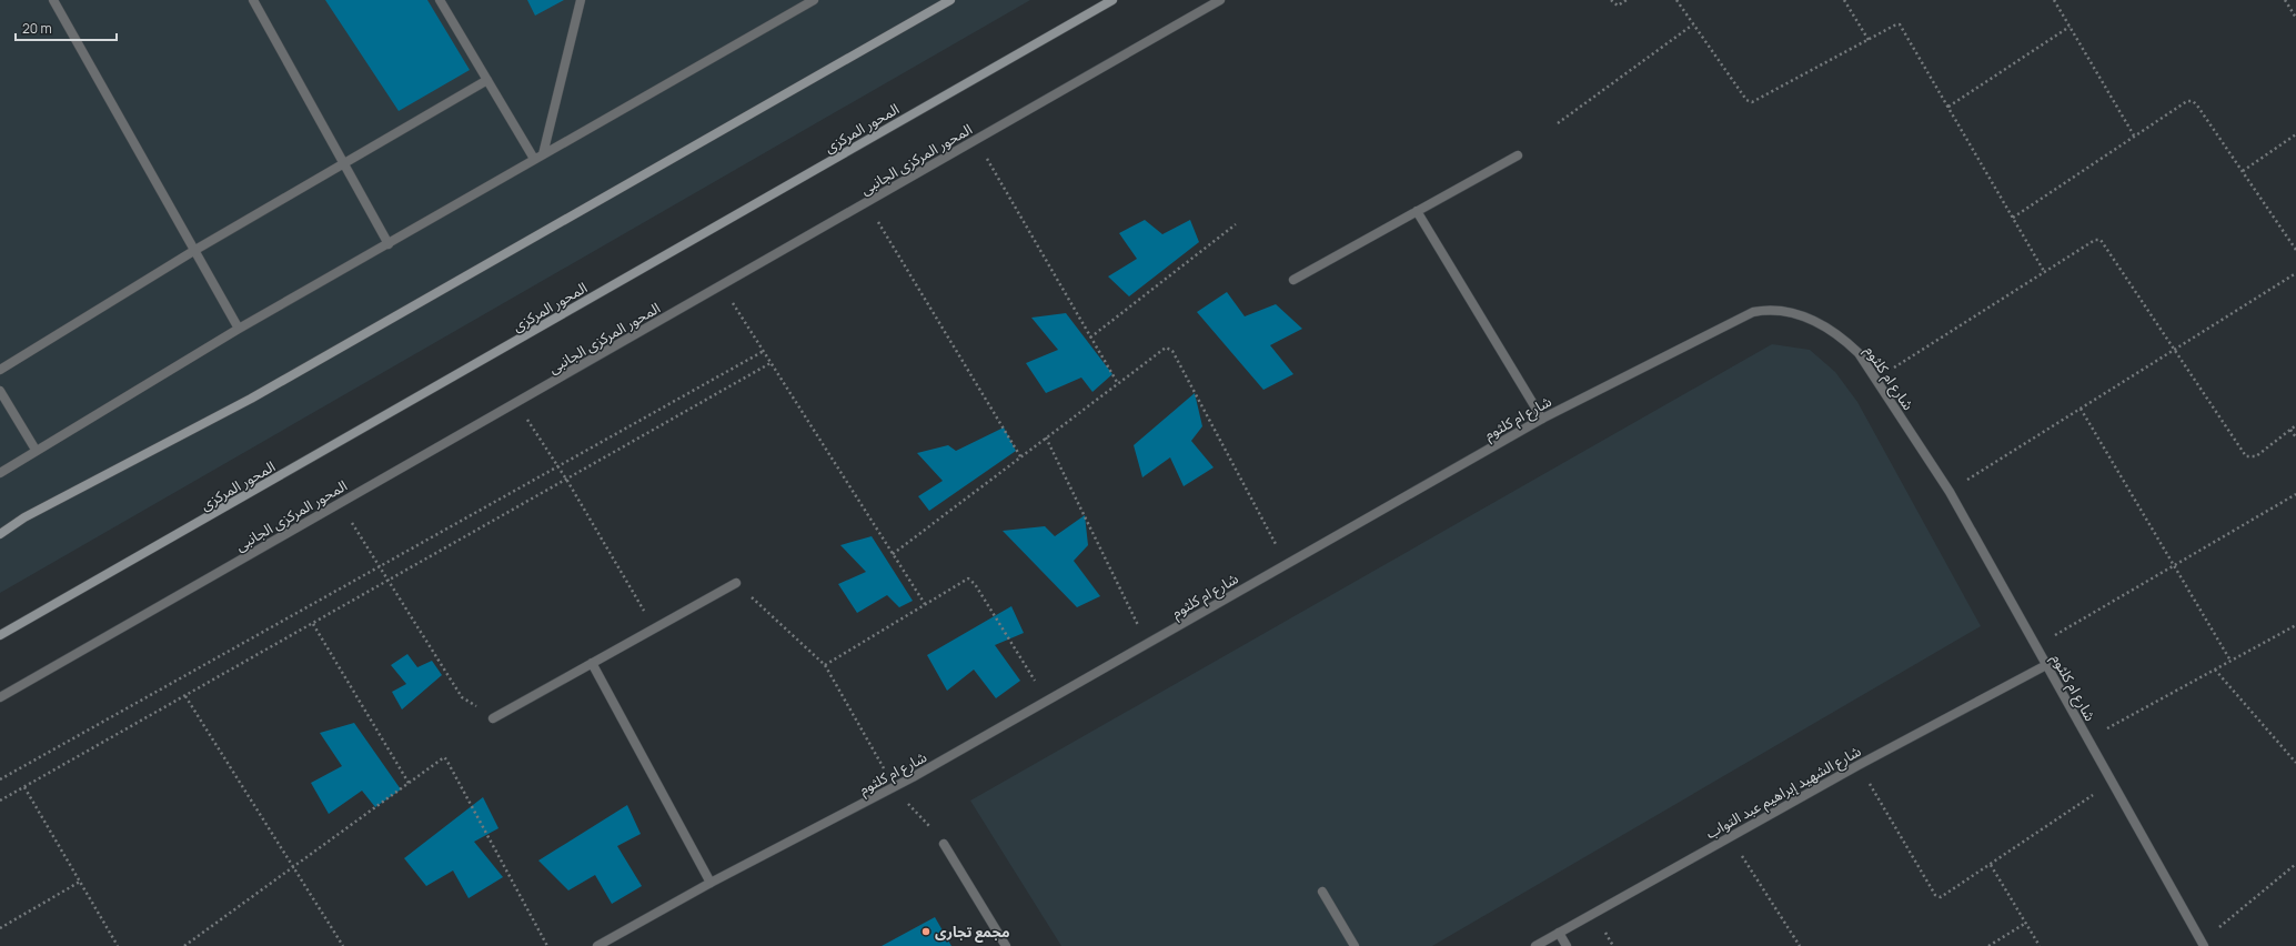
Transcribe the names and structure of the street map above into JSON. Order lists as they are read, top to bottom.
{
  "streets": {
    "main road": ["المحور المركزى"],
    "street": ["المحور المركزى الجانبى", "شارع ام كلثوم", "شارع الشهيد إبراهيم عبد التواب"]
  },
  "crossings": [
    ["شارع ام كلثوم", "شارع الشهيد إبراهيم عبد التواب"]
  ],
  "places": ["مجمع تجارى"],
  "scale_bar": "20 m"
}
